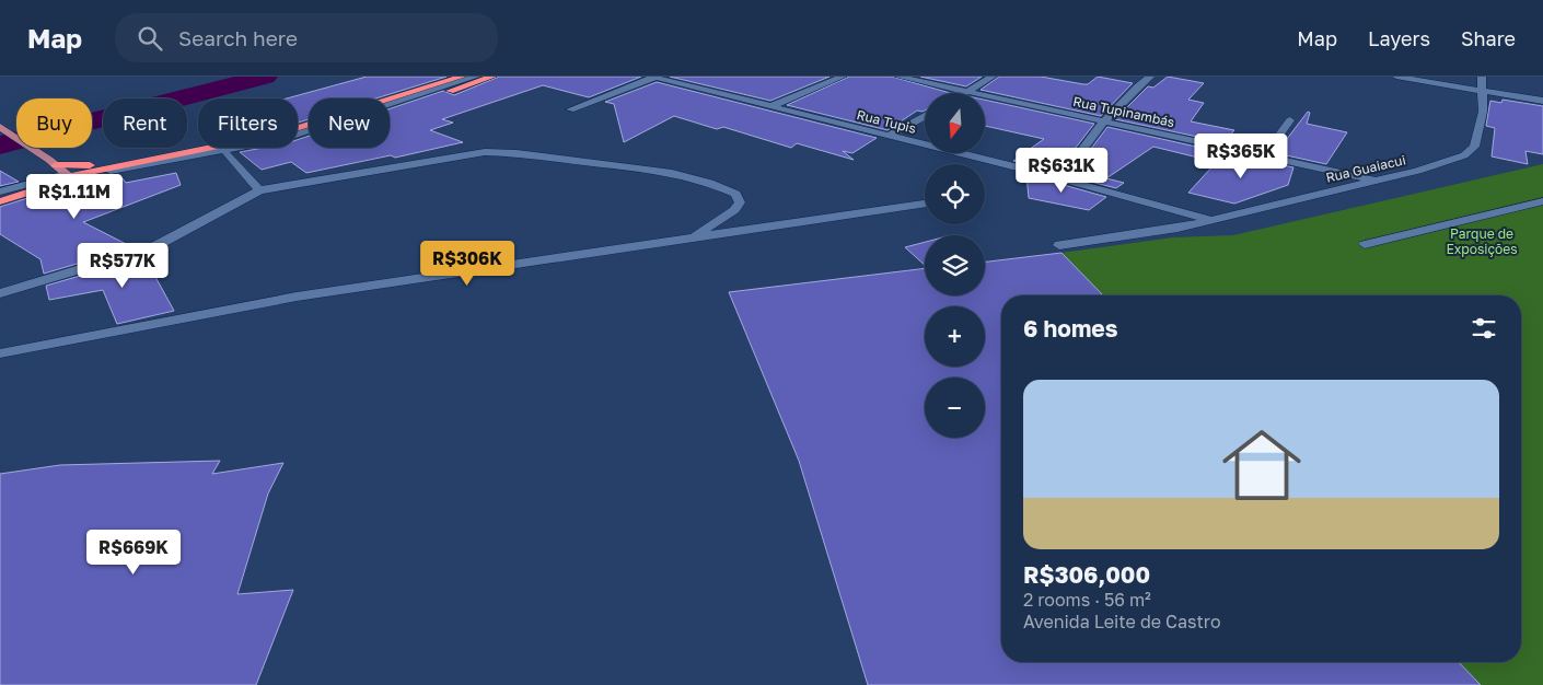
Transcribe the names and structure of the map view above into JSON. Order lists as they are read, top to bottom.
{
  "streets": {
    "street": ["Rua Tupinambás", "Rua Tupis", "Rua Guaiacui"]
  },
  "crossings": [
    ["Rua Tupinambás", "Rua Guaiacui"],
    ["Rua Tupis", "Rua Guaiacui"]
  ],
  "parks": ["Parque de Exposições"],
  "north": "bottom",
  "page": {
    "header": "Map",
    "search": "Search here",
    "nav": ["Map", "Layers", "Share"],
    "map_buttons": ["+", "−"],
    "chip": [
      "Buy",
      "Rent",
      "Filters",
      "New"
    ],
    "price": [
      "R$365K",
      "R$631K",
      "R$1.11M",
      "R$306K",
      "R$577K",
      "R$669K"
    ],
    "heading": "6 homes",
    "list": [
      {
        "name": "R$306,000",
        "note": "2 rooms · 56 m² · Avenida Leite de Castro"
      }
    ]
  }
}
